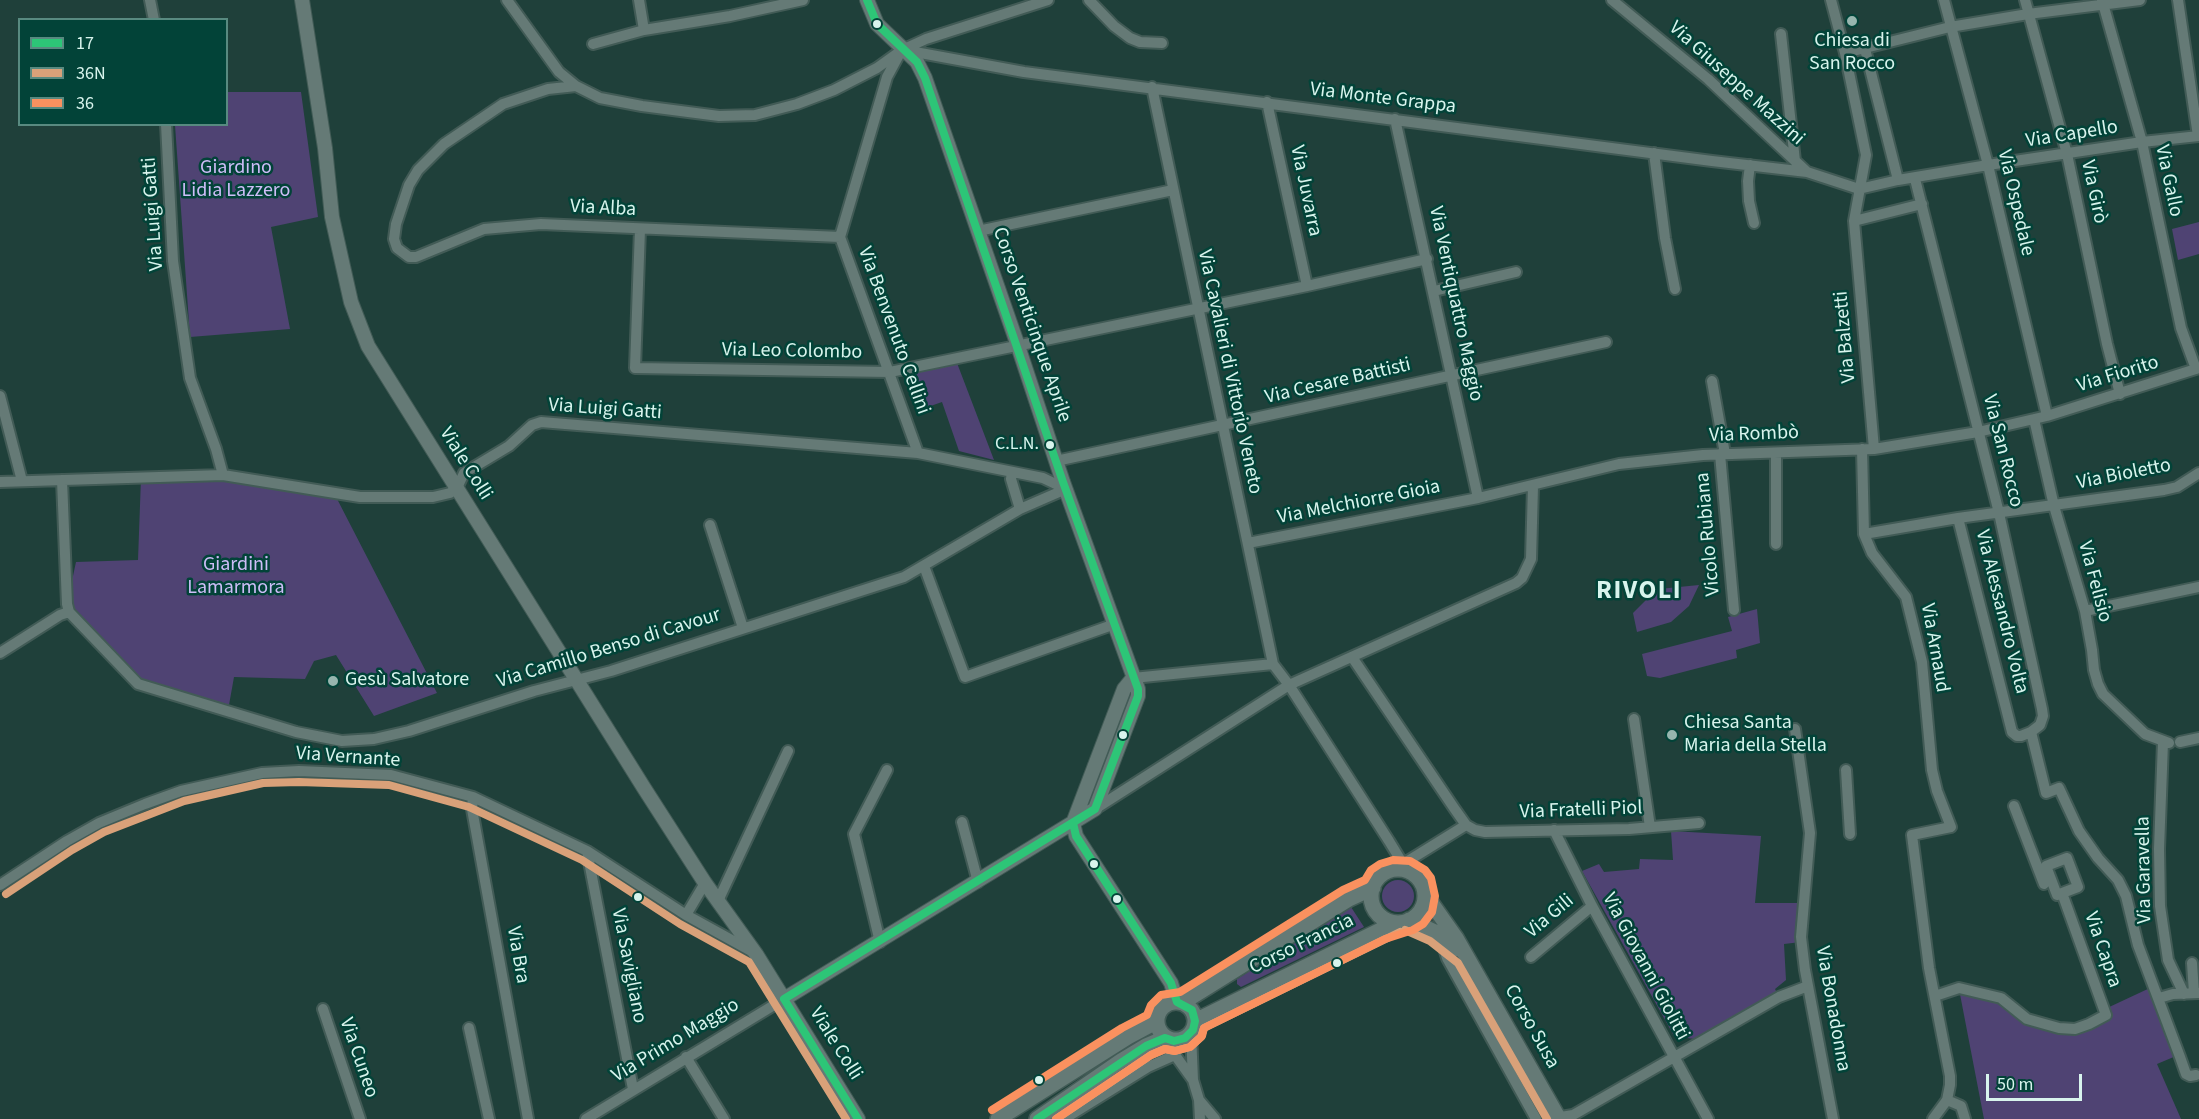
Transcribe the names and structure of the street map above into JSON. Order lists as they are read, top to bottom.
{
  "streets": {
    "main road": ["Corso Francia", "Corso Susa"],
    "street": [
      "Via Giuseppe Mazzini",
      "Via Monte Grappa",
      "Via Capello",
      "Via Gallo",
      "Via Juvarra",
      "Via Girò",
      "Via Ospedale",
      "Via Alba",
      "Via Luigi Gatti",
      "Via Ventiquattro Maggio",
      "Corso Venticinque Aprile",
      "Via Benvenuto Cellini",
      "Via Balzetti",
      "Via Leo Colombo",
      "Via Cavalieri di Vittorio Veneto",
      "Via Fiorito",
      "Via Cesare Battisti",
      "Via Rombò",
      "Via San Rocco",
      "Viale Colli",
      "Via Bioletto",
      "Via Melchiorre Gioia",
      "Vicolo Rubiana",
      "Via Felisio",
      "Via Alessandro Volta",
      "Via Arnaud",
      "Via Camillo Benso di Cavour",
      "Via Vernante",
      "Via Fratelli Piol",
      "Via Garavella",
      "Via Gili",
      "Via Capra",
      "Via Bra",
      "Via Savigliano",
      "Via Giovanni Giolitti",
      "Via Bonadonna",
      "Via Primo Maggio",
      "Via Cuneo"
    ]
  },
  "crossings": [
    ["Via Giuseppe Mazzini", "Via Monte Grappa"],
    ["Via Monte Grappa", "Via Capello"],
    ["Via Monte Grappa", "Via Juvarra"],
    ["Via Monte Grappa", "Via Ventiquattro Maggio"],
    ["Via Monte Grappa", "Corso Venticinque Aprile"],
    ["Via Monte Grappa", "Via Benvenuto Cellini"],
    ["Via Monte Grappa", "Via Balzetti"],
    ["Via Monte Grappa", "Via Cavalieri di Vittorio Veneto"],
    ["Via Capello", "Via Gallo"],
    ["Via Capello", "Via Girò"],
    ["Via Capello", "Via Ospedale"],
    ["Via Capello", "Via Balzetti"],
    ["Via Capello", "Via San Rocco"],
    ["Via Gallo", "Via Fiorito"],
    ["Via Juvarra", "Via Leo Colombo"],
    ["Via Girò", "Via Fiorito"],
    ["Via Ospedale", "Via Fiorito"],
    ["Via Alba", "Via Benvenuto Cellini"],
    ["Via Alba", "Via Leo Colombo"],
    ["Via Luigi Gatti", "Corso Venticinque Aprile"],
    ["Via Luigi Gatti", "Via Benvenuto Cellini"],
    ["Via Luigi Gatti", "Viale Colli"],
    ["Via Luigi Gatti", "Via Camillo Benso di Cavour"],
    ["Via Ventiquattro Maggio", "Via Leo Colombo"],
    ["Via Ventiquattro Maggio", "Via Cesare Battisti"],
    ["Via Ventiquattro Maggio", "Via Rombò"],
    ["Via Ventiquattro Maggio", "Via Melchiorre Gioia"],
    ["Corso Venticinque Aprile", "Via Benvenuto Cellini"],
    ["Corso Venticinque Aprile", "Via Leo Colombo"],
    ["Corso Venticinque Aprile", "Via Cesare Battisti"],
    ["Corso Venticinque Aprile", "Via Camillo Benso di Cavour"],
    ["Corso Venticinque Aprile", "Via Primo Maggio"],
    ["Via Benvenuto Cellini", "Via Leo Colombo"],
    ["Via Balzetti", "Via Rombò"],
    ["Via Leo Colombo", "Via Cavalieri di Vittorio Veneto"],
    ["Via Cavalieri di Vittorio Veneto", "Via Cesare Battisti"],
    ["Via Cavalieri di Vittorio Veneto", "Via Melchiorre Gioia"],
    ["Via Fiorito", "Via Rombò"],
    ["Via Fiorito", "Via Felisio"],
    ["Via Rombò", "Via San Rocco"],
    ["Via Rombò", "Via Melchiorre Gioia"],
    ["Via Rombò", "Vicolo Rubiana"],
    ["Via Rombò", "Via Felisio"],
    ["Via Rombò", "Via Arnaud"],
    ["Via San Rocco", "Via Bioletto"],
    ["Via San Rocco", "Via Alessandro Volta"],
    ["Viale Colli", "Via Camillo Benso di Cavour"],
    ["Viale Colli", "Via Vernante"],
    ["Viale Colli", "Via Primo Maggio"],
    ["Via Bioletto", "Via Felisio"],
    ["Via Bioletto", "Via Alessandro Volta"],
    ["Via Bioletto", "Via Arnaud"],
    ["Via Felisio", "Via Garavella"],
    ["Via Arnaud", "Via Capra"],
    ["Via Vernante", "Via Bra"],
    ["Via Vernante", "Via Savigliano"],
    ["Via Fratelli Piol", "Via Giovanni Giolitti"],
    ["Via Gili", "Via Giovanni Giolitti"],
    ["Corso Francia", "Corso Susa"],
    ["Via Savigliano", "Via Primo Maggio"]
  ],
  "districts": ["RIVOLI"],
  "parks": ["Giardino Lidia Lazzero", "Giardini Lamarmora"],
  "places": [
    "Chiesa di San Rocco",
    "C.L.N.",
    "Gesù Salvatore",
    "Chiesa Santa Maria della Stella"
  ],
  "lines": ["transit line 17", "transit line 36N", "transit line 36"],
  "legend": ["17", "36N", "36"],
  "scale_bar": "50 m"
}
